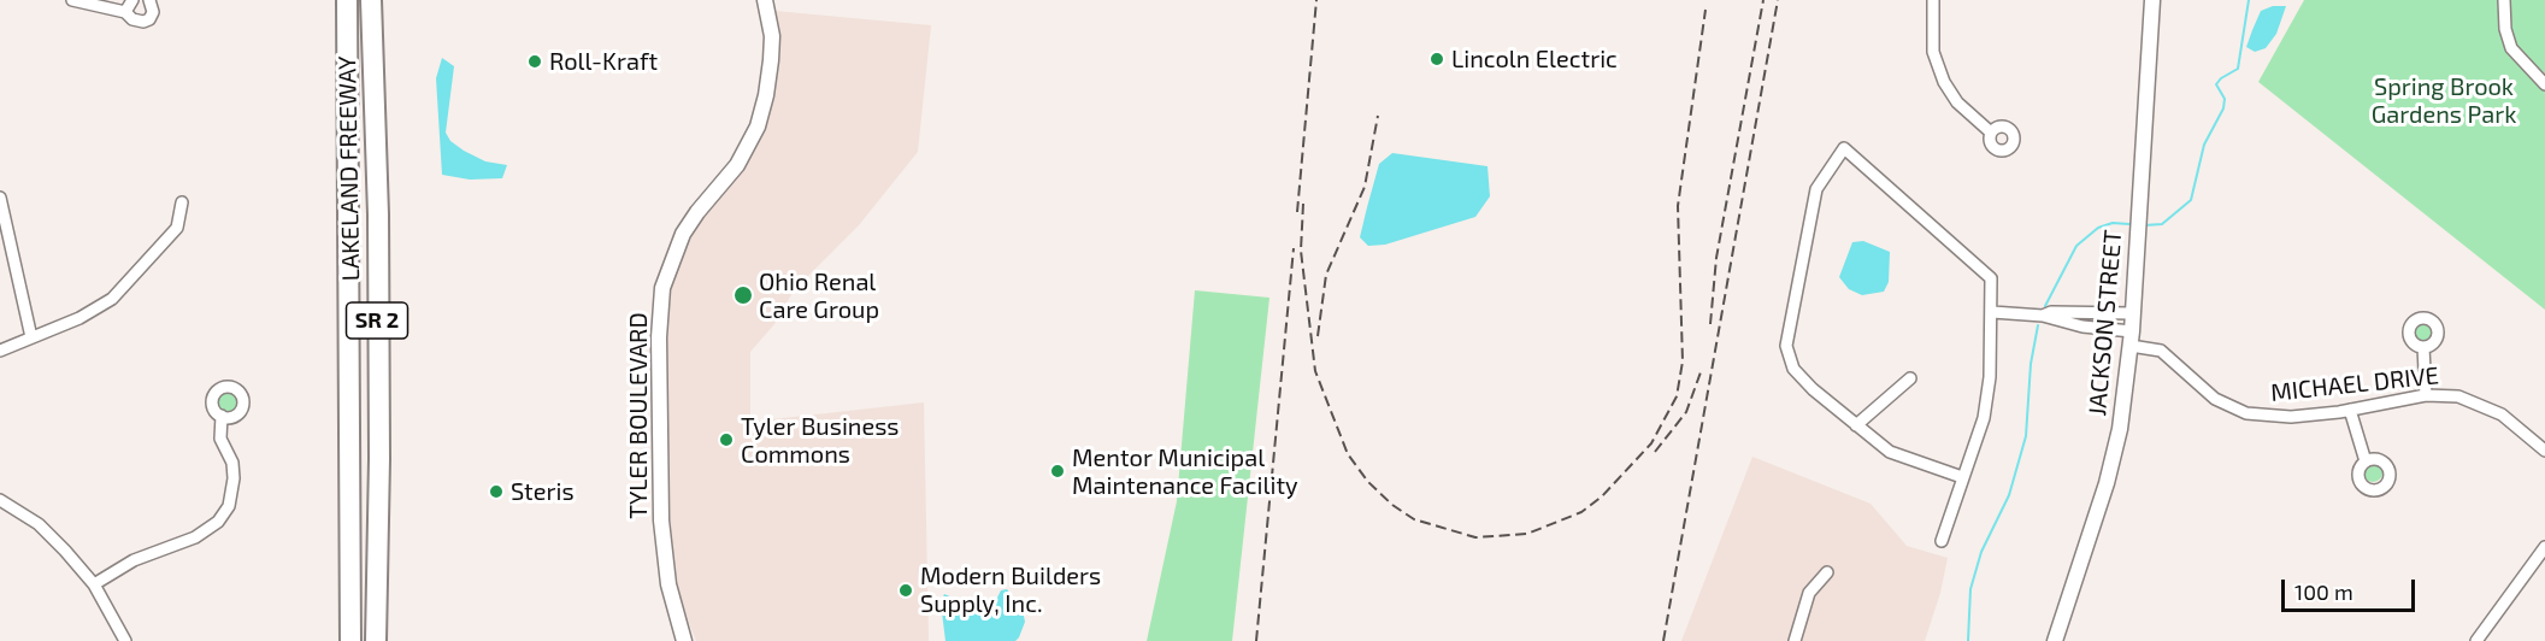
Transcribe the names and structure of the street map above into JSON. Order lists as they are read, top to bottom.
{
  "streets": {
    "highway": ["LAKELAND FREEWAY", "SR 2"],
    "street": ["JACKSON STREET", "MICHAEL DRIVE", "TYLER BOULEVARD"]
  },
  "crossings": [
    ["JACKSON STREET", "MICHAEL DRIVE"]
  ],
  "parks": ["Spring Brook Gardens Park"],
  "places": [
    "Lincoln Electric",
    "Roll-Kraft",
    "Ohio Renal Care Group",
    "Tyler Business Commons",
    "Mentor Municipal Maintenance Facility",
    "Steris",
    "Modern Builders Supply, Inc."
  ],
  "scale_bar": "100 m"
}
